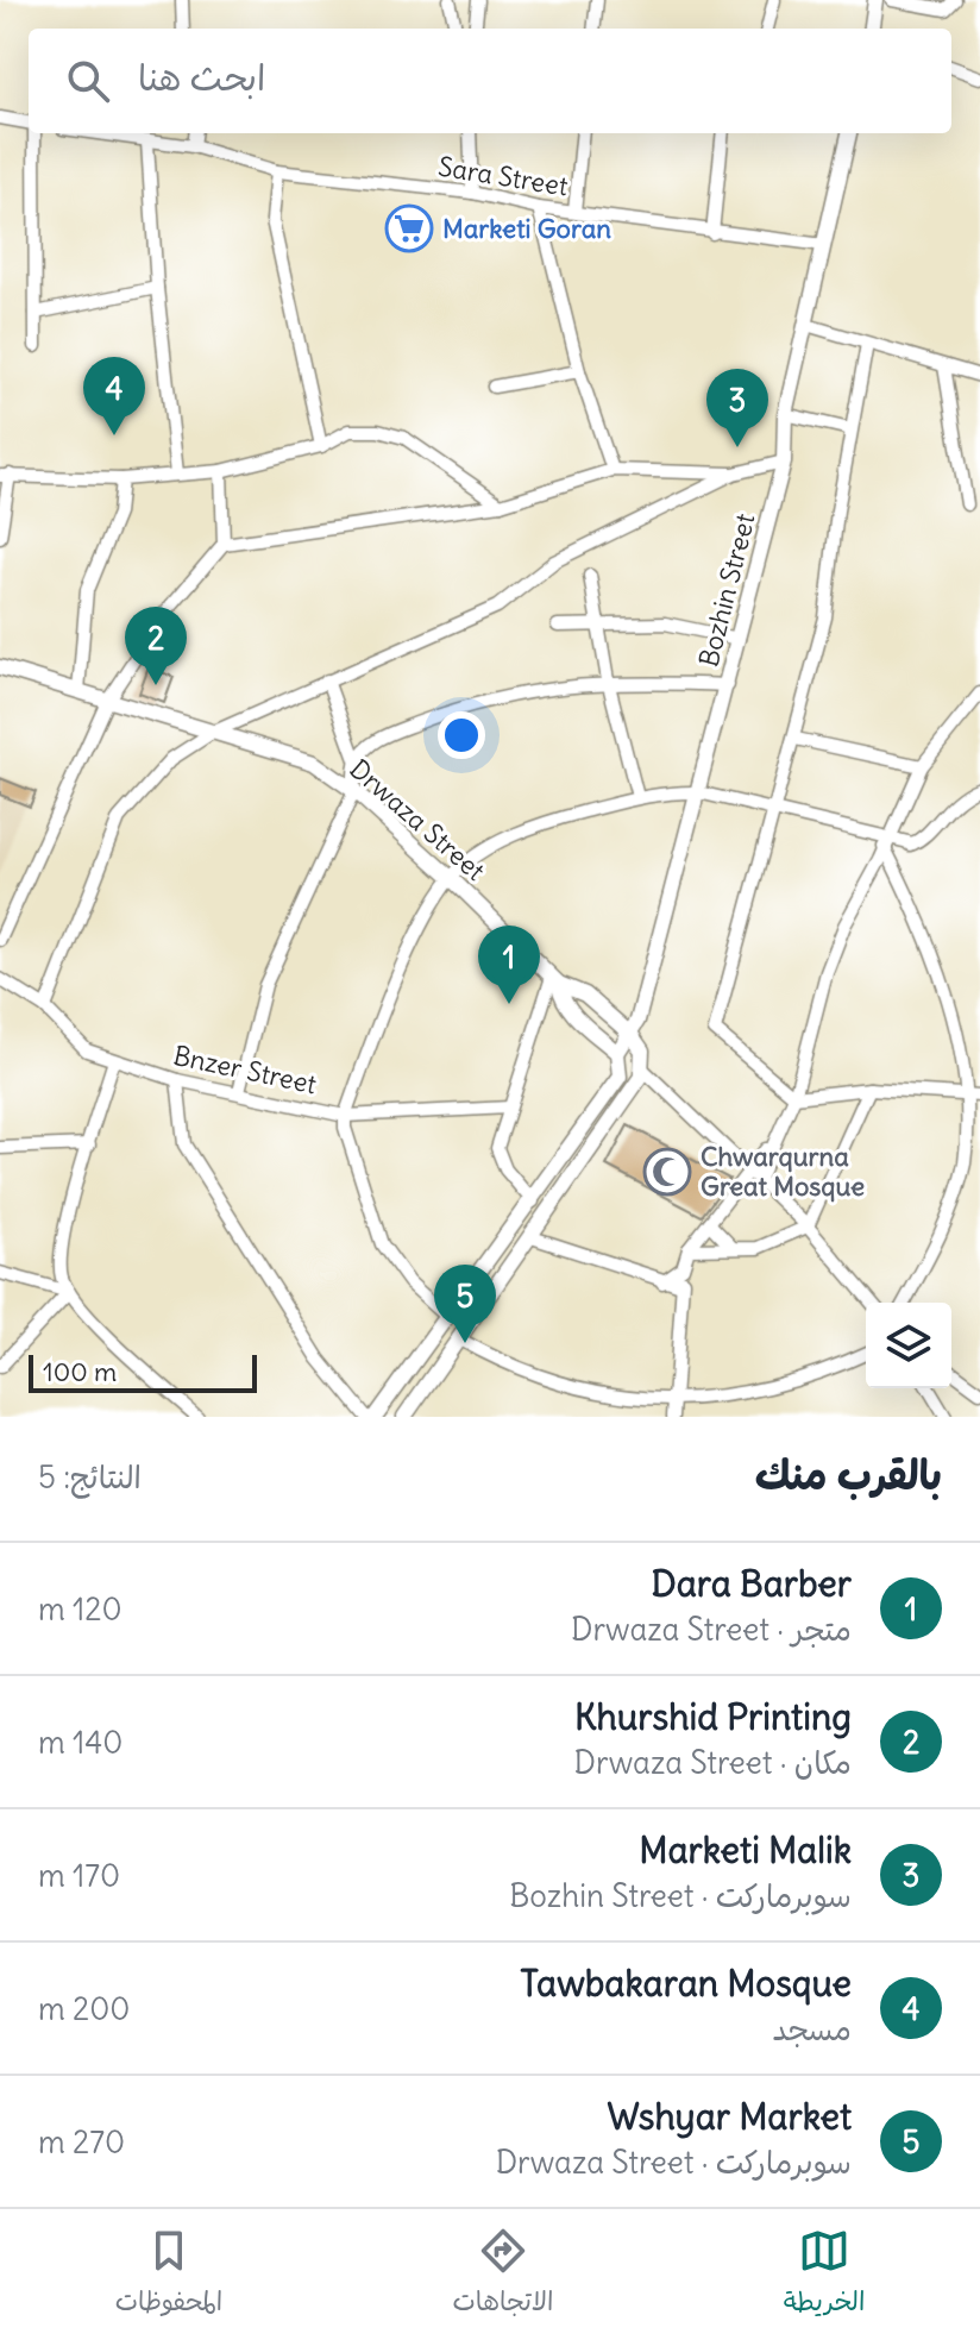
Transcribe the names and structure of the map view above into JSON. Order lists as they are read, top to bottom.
{
  "streets": {
    "street": [
      "Sara Street",
      "Bozhin Street",
      "Drwaza Street",
      "Bnzer Street"
    ]
  },
  "crossings": [
    ["Sara Street", "Bozhin Street"],
    ["Bozhin Street", "Drwaza Street"]
  ],
  "places": {
    "supermarket": ["Marketi Goran"],
    "mosque": ["Chwarqurna Great Mosque"]
  },
  "scale_bar": "100 m",
  "page": {
    "search": "ابحث هنا",
    "pins": [
      "4",
      "3",
      "2",
      "1",
      "5"
    ],
    "scale": "100 m",
    "heading": ["بالقرب منك", "النتائج: 5"],
    "list": [
      {
        "mark": "1",
        "name": "Dara Barber",
        "note": "متجر · Drwaza Street",
        "value": "120 m"
      },
      {
        "mark": "2",
        "name": "Khurshid Printing",
        "note": "مكان · Drwaza Street",
        "value": "140 m"
      },
      {
        "mark": "3",
        "name": "Marketi Malik",
        "note": "سوبرماركت · Bozhin Street",
        "value": "170 m"
      },
      {
        "mark": "4",
        "name": "Tawbakaran Mosque",
        "note": "مسجد",
        "value": "200 m"
      },
      {
        "mark": "5",
        "name": "Wshyar Market",
        "note": "سوبرماركت · Drwaza Street",
        "value": "270 m"
      }
    ],
    "nav": ["الخريطة", "الاتجاهات", "المحفوظات"]
  }
}
